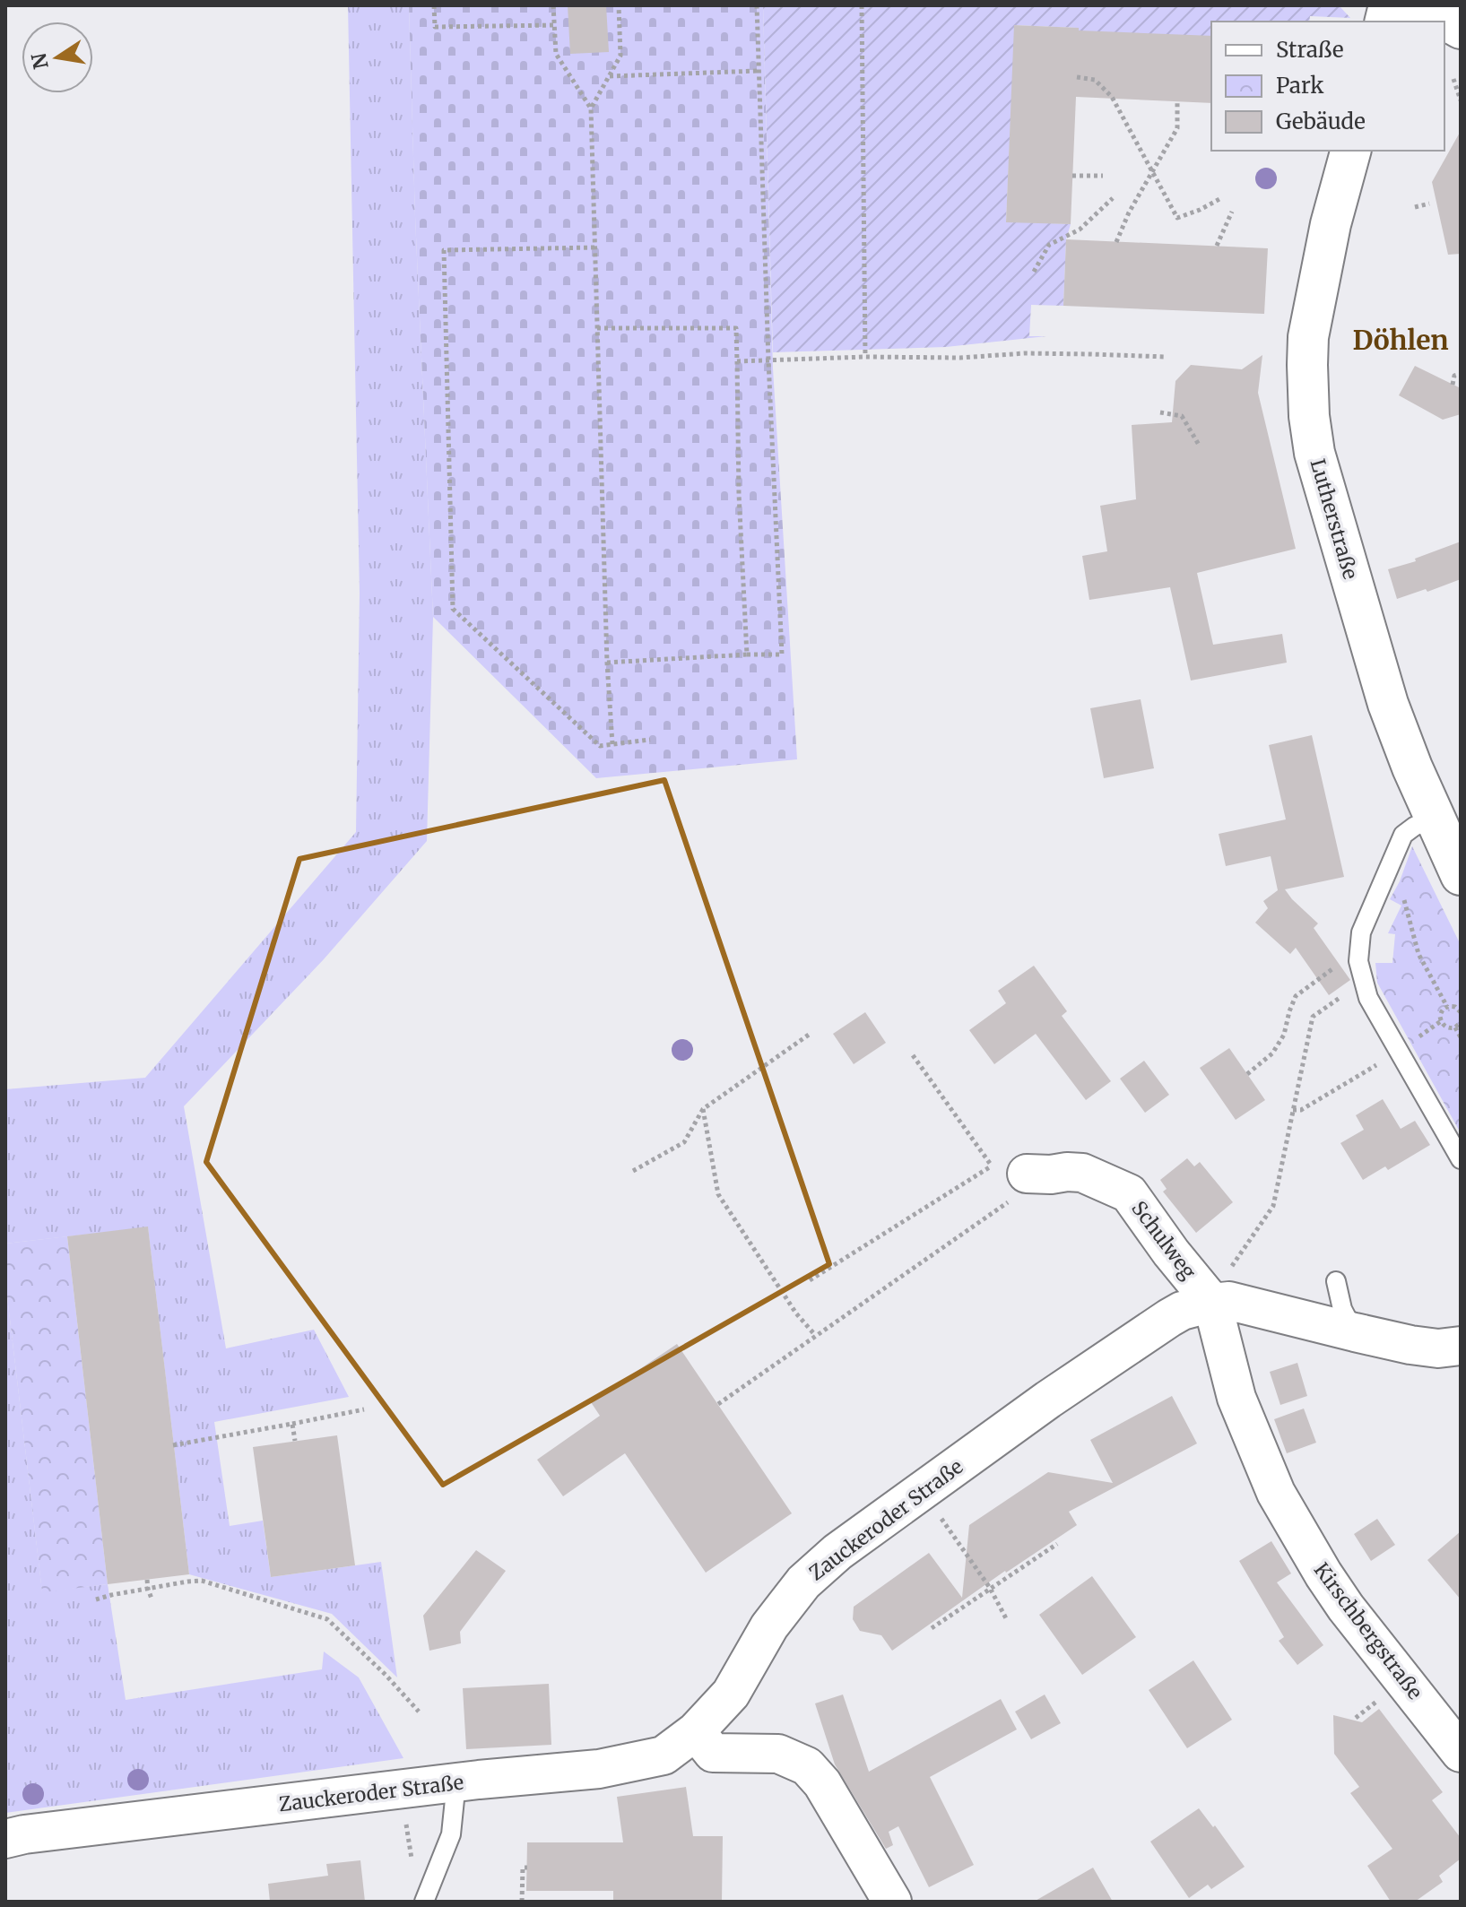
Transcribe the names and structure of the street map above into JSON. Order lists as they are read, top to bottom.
{
  "streets": {
    "street": [
      "Lutherstraße",
      "Schulweg",
      "Zauckeroder Straße",
      "Kirschbergstraße"
    ]
  },
  "crossings": [
    ["Schulweg", "Zauckeroder Straße"],
    ["Schulweg", "Kirschbergstraße"],
    ["Zauckeroder Straße", "Kirschbergstraße"]
  ],
  "districts": ["Döhlen"],
  "legend": ["Straße", "Park", "Gebäude"],
  "north": "left"
}
